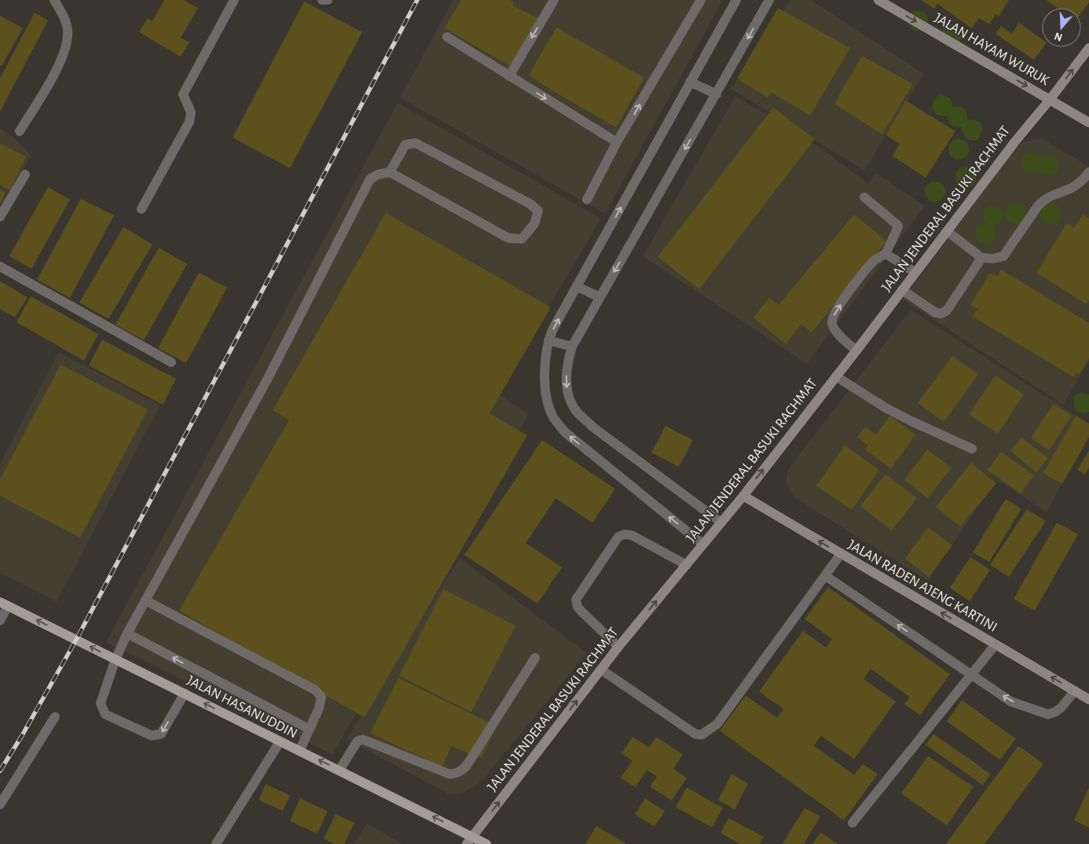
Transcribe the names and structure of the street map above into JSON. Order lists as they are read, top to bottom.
{
  "streets": {
    "main road": [
      "JALAN HAYAM WURUK",
      "JALAN JENDERAL BASUKI RACHMAT",
      "JALAN RADEN AJENG KARTINI",
      "JALAN HASANUDDIN"
    ]
  },
  "crossings": [
    ["JALAN HAYAM WURUK", "JALAN JENDERAL BASUKI RACHMAT"],
    ["JALAN JENDERAL BASUKI RACHMAT", "JALAN RADEN AJENG KARTINI"],
    ["JALAN JENDERAL BASUKI RACHMAT", "JALAN HASANUDDIN"]
  ],
  "one_way": [
    "JALAN HAYAM WURUK",
    "JALAN JENDERAL BASUKI RACHMAT",
    "JALAN RADEN AJENG KARTINI",
    "JALAN HASANUDDIN"
  ],
  "north": "bottom"
}
